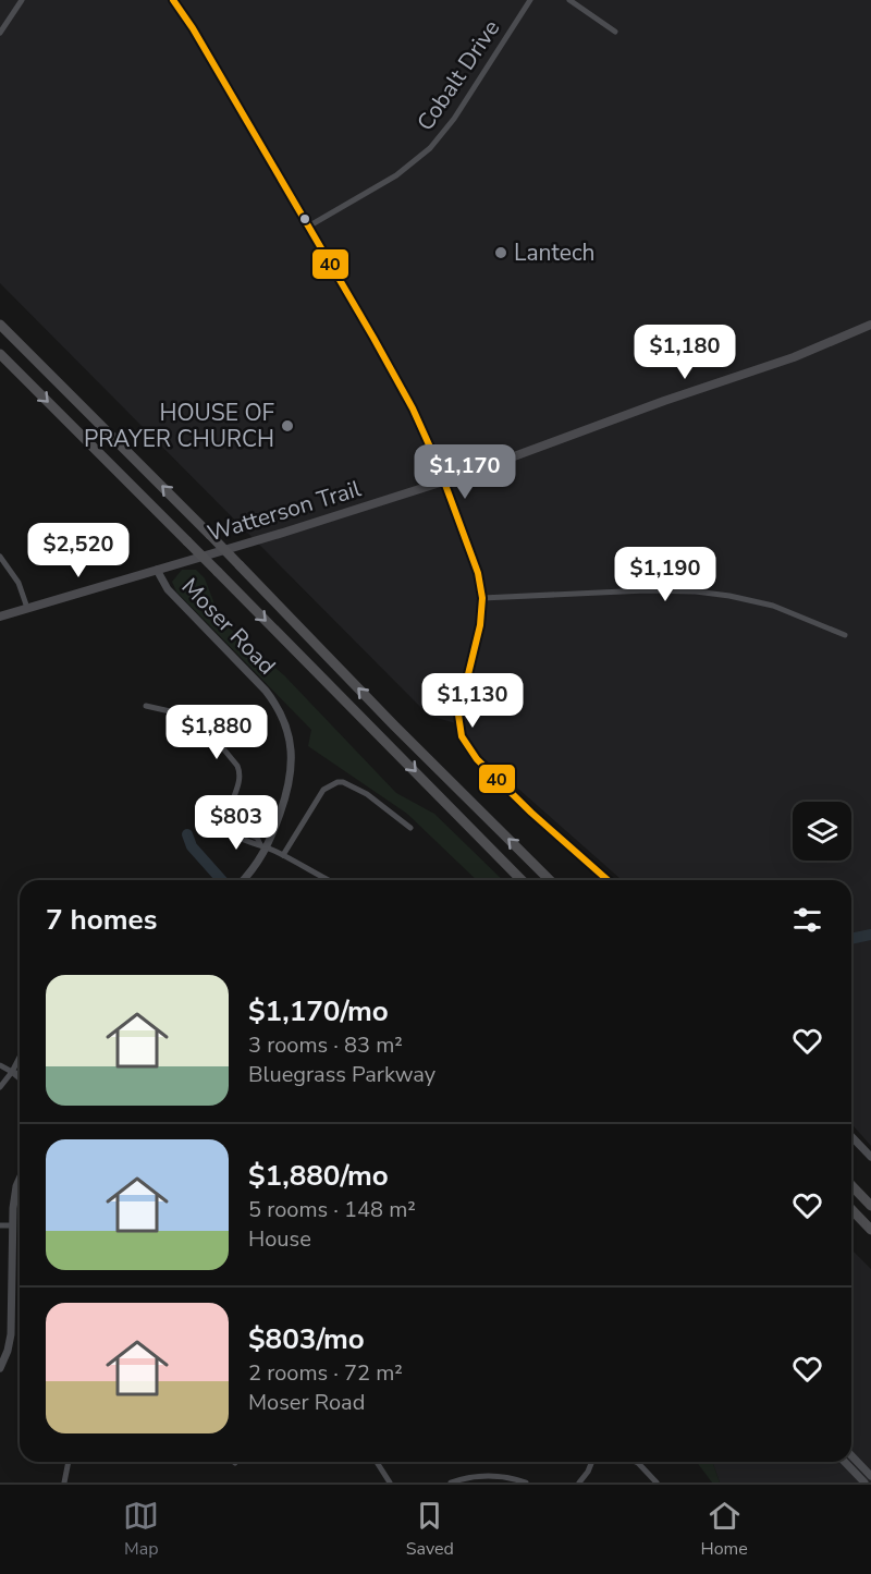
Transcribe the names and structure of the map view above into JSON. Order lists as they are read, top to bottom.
{
  "streets": {
    "main road": ["Watterson Trail"],
    "street": ["Cobalt Drive", "Moser Road"]
  },
  "crossings": [
    ["Watterson Trail", "Moser Road"]
  ],
  "places": ["Lantech", "HOUSE OF PRAYER CHURCH"],
  "lines": ["transit line 40"],
  "page": {
    "price": [
      "$1,180",
      "$1,170",
      "$2,520",
      "$1,190",
      "$1,130",
      "$1,880",
      "$803"
    ],
    "heading": "7 homes",
    "list": [
      {
        "name": "$1,170/mo",
        "note": "3 rooms · 83 m² · Bluegrass Parkway"
      },
      {
        "name": "$1,880/mo",
        "note": "5 rooms · 148 m² · House"
      },
      {
        "name": "$803/mo",
        "note": "2 rooms · 72 m² · Moser Road"
      }
    ],
    "tabs": ["Map", "Saved", "Home"]
  }
}
